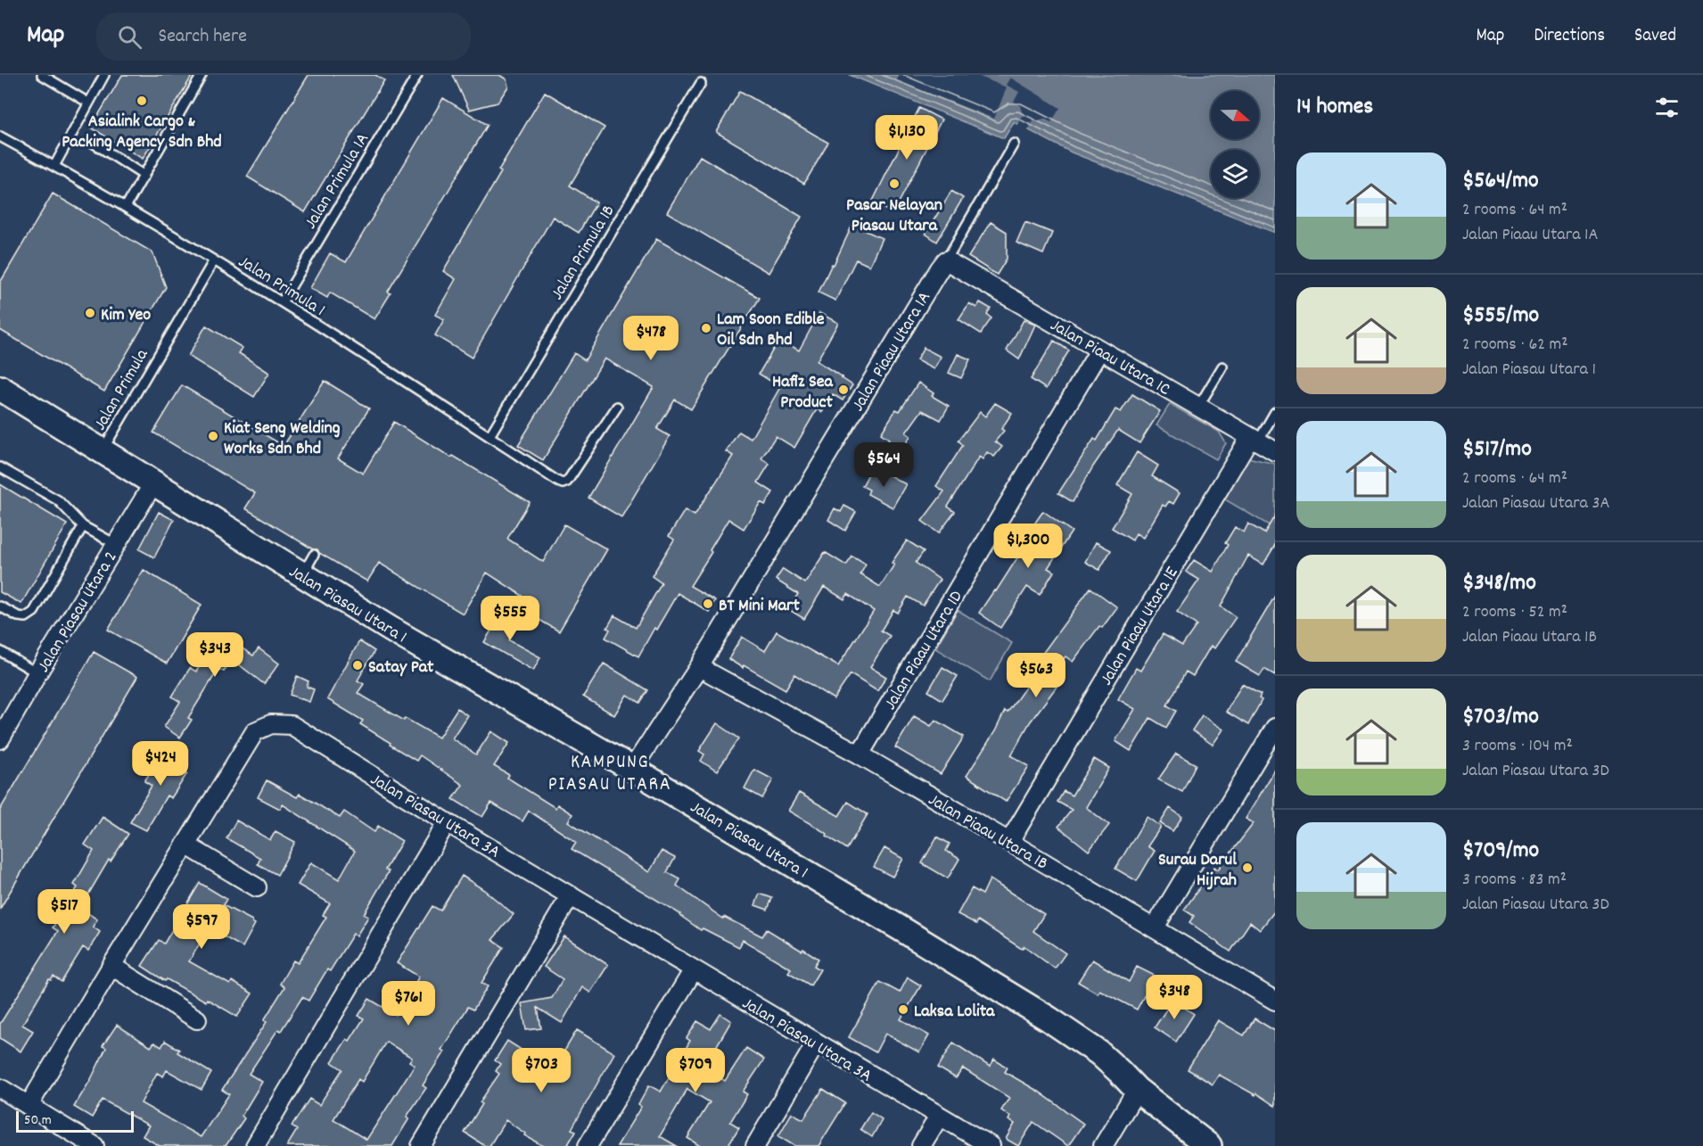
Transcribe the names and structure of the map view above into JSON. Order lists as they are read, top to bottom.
{
  "streets": {
    "street": [
      "Jalan Piaau Utara 1A",
      "Jalan Piaau Utara 1C",
      "Jalan Piasau Utara 1",
      "Jalan Piasau Utara 2",
      "Jalan Piaau Utara 1E",
      "Jalan Piaau Utara 1D",
      "Jalan Piasau Utara 3A",
      "Jalan Piaau Utara 1B"
    ],
    "lane": [
      "Jalan Primula 1A",
      "Jalan Primula 1B",
      "Jalan Primula 1",
      "Jalan Primula"
    ]
  },
  "crossings": [
    ["Jalan Primula 1A", "Jalan Primula 1"],
    ["Jalan Primula 1B", "Jalan Primula 1"],
    ["Jalan Primula 1", "Jalan Primula"],
    ["Jalan Piaau Utara 1A", "Jalan Piaau Utara 1C"],
    ["Jalan Piaau Utara 1A", "Jalan Piasau Utara 1"],
    ["Jalan Piaau Utara 1A", "Jalan Piaau Utara 1B"],
    ["Jalan Piaau Utara 1C", "Jalan Piaau Utara 1E"],
    ["Jalan Piaau Utara 1C", "Jalan Piaau Utara 1D"],
    ["Jalan Primula", "Jalan Piasau Utara 1"],
    ["Jalan Piasau Utara 1", "Jalan Piasau Utara 2"],
    ["Jalan Piaau Utara 1E", "Jalan Piaau Utara 1B"],
    ["Jalan Piaau Utara 1D", "Jalan Piaau Utara 1B"]
  ],
  "districts": ["KAMPUNG PIASAU UTARA"],
  "places": [
    "Asialink Cargo & Packing Agency Sdn Bhd",
    "Pasar Nelayan Piasau Utara",
    "Kim Yeo",
    "Lam Soon Edible Oil Sdn Bhd",
    "Hafiz Sea Product",
    "Kiat Seng Welding Works Sdn Bhd",
    "BT Mini Mart",
    "Satay Pat",
    "Surau Darul Hijrah",
    "Laksa Lolita"
  ],
  "scale_bar": "50 m",
  "north": "right",
  "page": {
    "header": "Map",
    "search": "Search here",
    "nav": ["Map", "Directions", "Saved"],
    "heading": "14 homes",
    "price": [
      "$1,130",
      "$478",
      "$564",
      "$1,300",
      "$555",
      "$343",
      "$563",
      "$424",
      "$517",
      "$597",
      "$348",
      "$761",
      "$703",
      "$709"
    ],
    "list": [
      {
        "name": "$564/mo",
        "note": "2 rooms · 64 m² · Jalan Piaau Utara 1A"
      },
      {
        "name": "$555/mo",
        "note": "2 rooms · 62 m² · Jalan Piasau Utara 1"
      },
      {
        "name": "$517/mo",
        "note": "2 rooms · 64 m² · Jalan Piasau Utara 3A"
      },
      {
        "name": "$348/mo",
        "note": "2 rooms · 52 m² · Jalan Piaau Utara 1B"
      },
      {
        "name": "$703/mo",
        "note": "3 rooms · 104 m² · Jalan Piasau Utara 3D"
      },
      {
        "name": "$709/mo",
        "note": "3 rooms · 83 m² · Jalan Piasau Utara 3D"
      }
    ],
    "scale": "50 m"
  }
}
